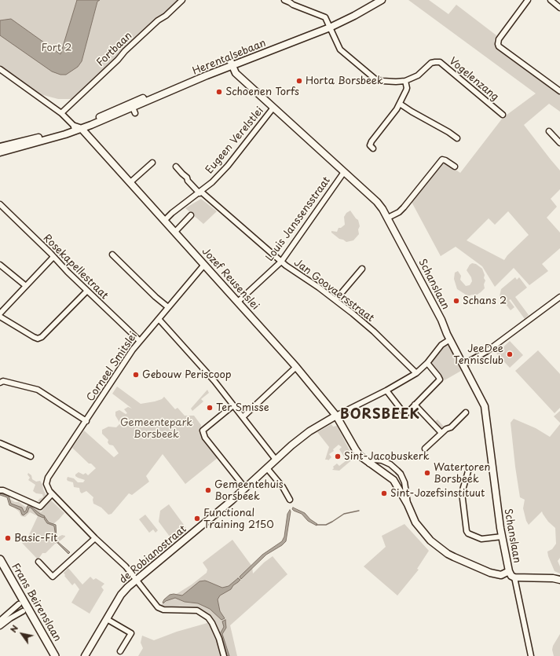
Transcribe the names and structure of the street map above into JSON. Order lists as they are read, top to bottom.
{
  "streets": {
    "main road": ["Frans Beirenslaan"],
    "street": [
      "Fortbaan",
      "Herentalsebaan",
      "Vogelenzang",
      "Eugeen Verelstlei",
      "Louis Janssensstraat",
      "Rosekapellestraat",
      "Jozef Reusenslei",
      "Schanslaan",
      "Jan Goovaersstraat",
      "Corneel Smitslei",
      "de Robianostraat"
    ]
  },
  "crossings": [
    ["Herentalsebaan", "Vogelenzang"],
    ["Herentalsebaan", "Jozef Reusenslei"],
    ["Herentalsebaan", "Schanslaan"],
    ["Eugeen Verelstlei", "Jozef Reusenslei"],
    ["Eugeen Verelstlei", "Schanslaan"],
    ["Eugeen Verelstlei", "Jan Goovaersstraat"],
    ["Louis Janssensstraat", "Jozef Reusenslei"],
    ["Louis Janssensstraat", "Schanslaan"],
    ["Louis Janssensstraat", "Jan Goovaersstraat"],
    ["Rosekapellestraat", "Corneel Smitslei"],
    ["Jozef Reusenslei", "Schanslaan"],
    ["Jozef Reusenslei", "Corneel Smitslei"],
    ["Jozef Reusenslei", "de Robianostraat"]
  ],
  "districts": ["BORSBEEK"],
  "parks": ["Fort 2", "Gemeentepark Borsbeek"],
  "places": [
    "Horta Borsbeek",
    "Schoenen Torfs",
    "Schans 2",
    "JeeDee Tennisclub",
    "Gebouw Periscoop",
    "Ter Smisse",
    "Sint-Jacobuskerk",
    "Watertoren Borsbeek",
    "Gemeentehuis Borsbeek",
    "Sint-Jozefsinstituut",
    "Functional Training 2150",
    "Basic-Fit"
  ],
  "north": "top left"
}
